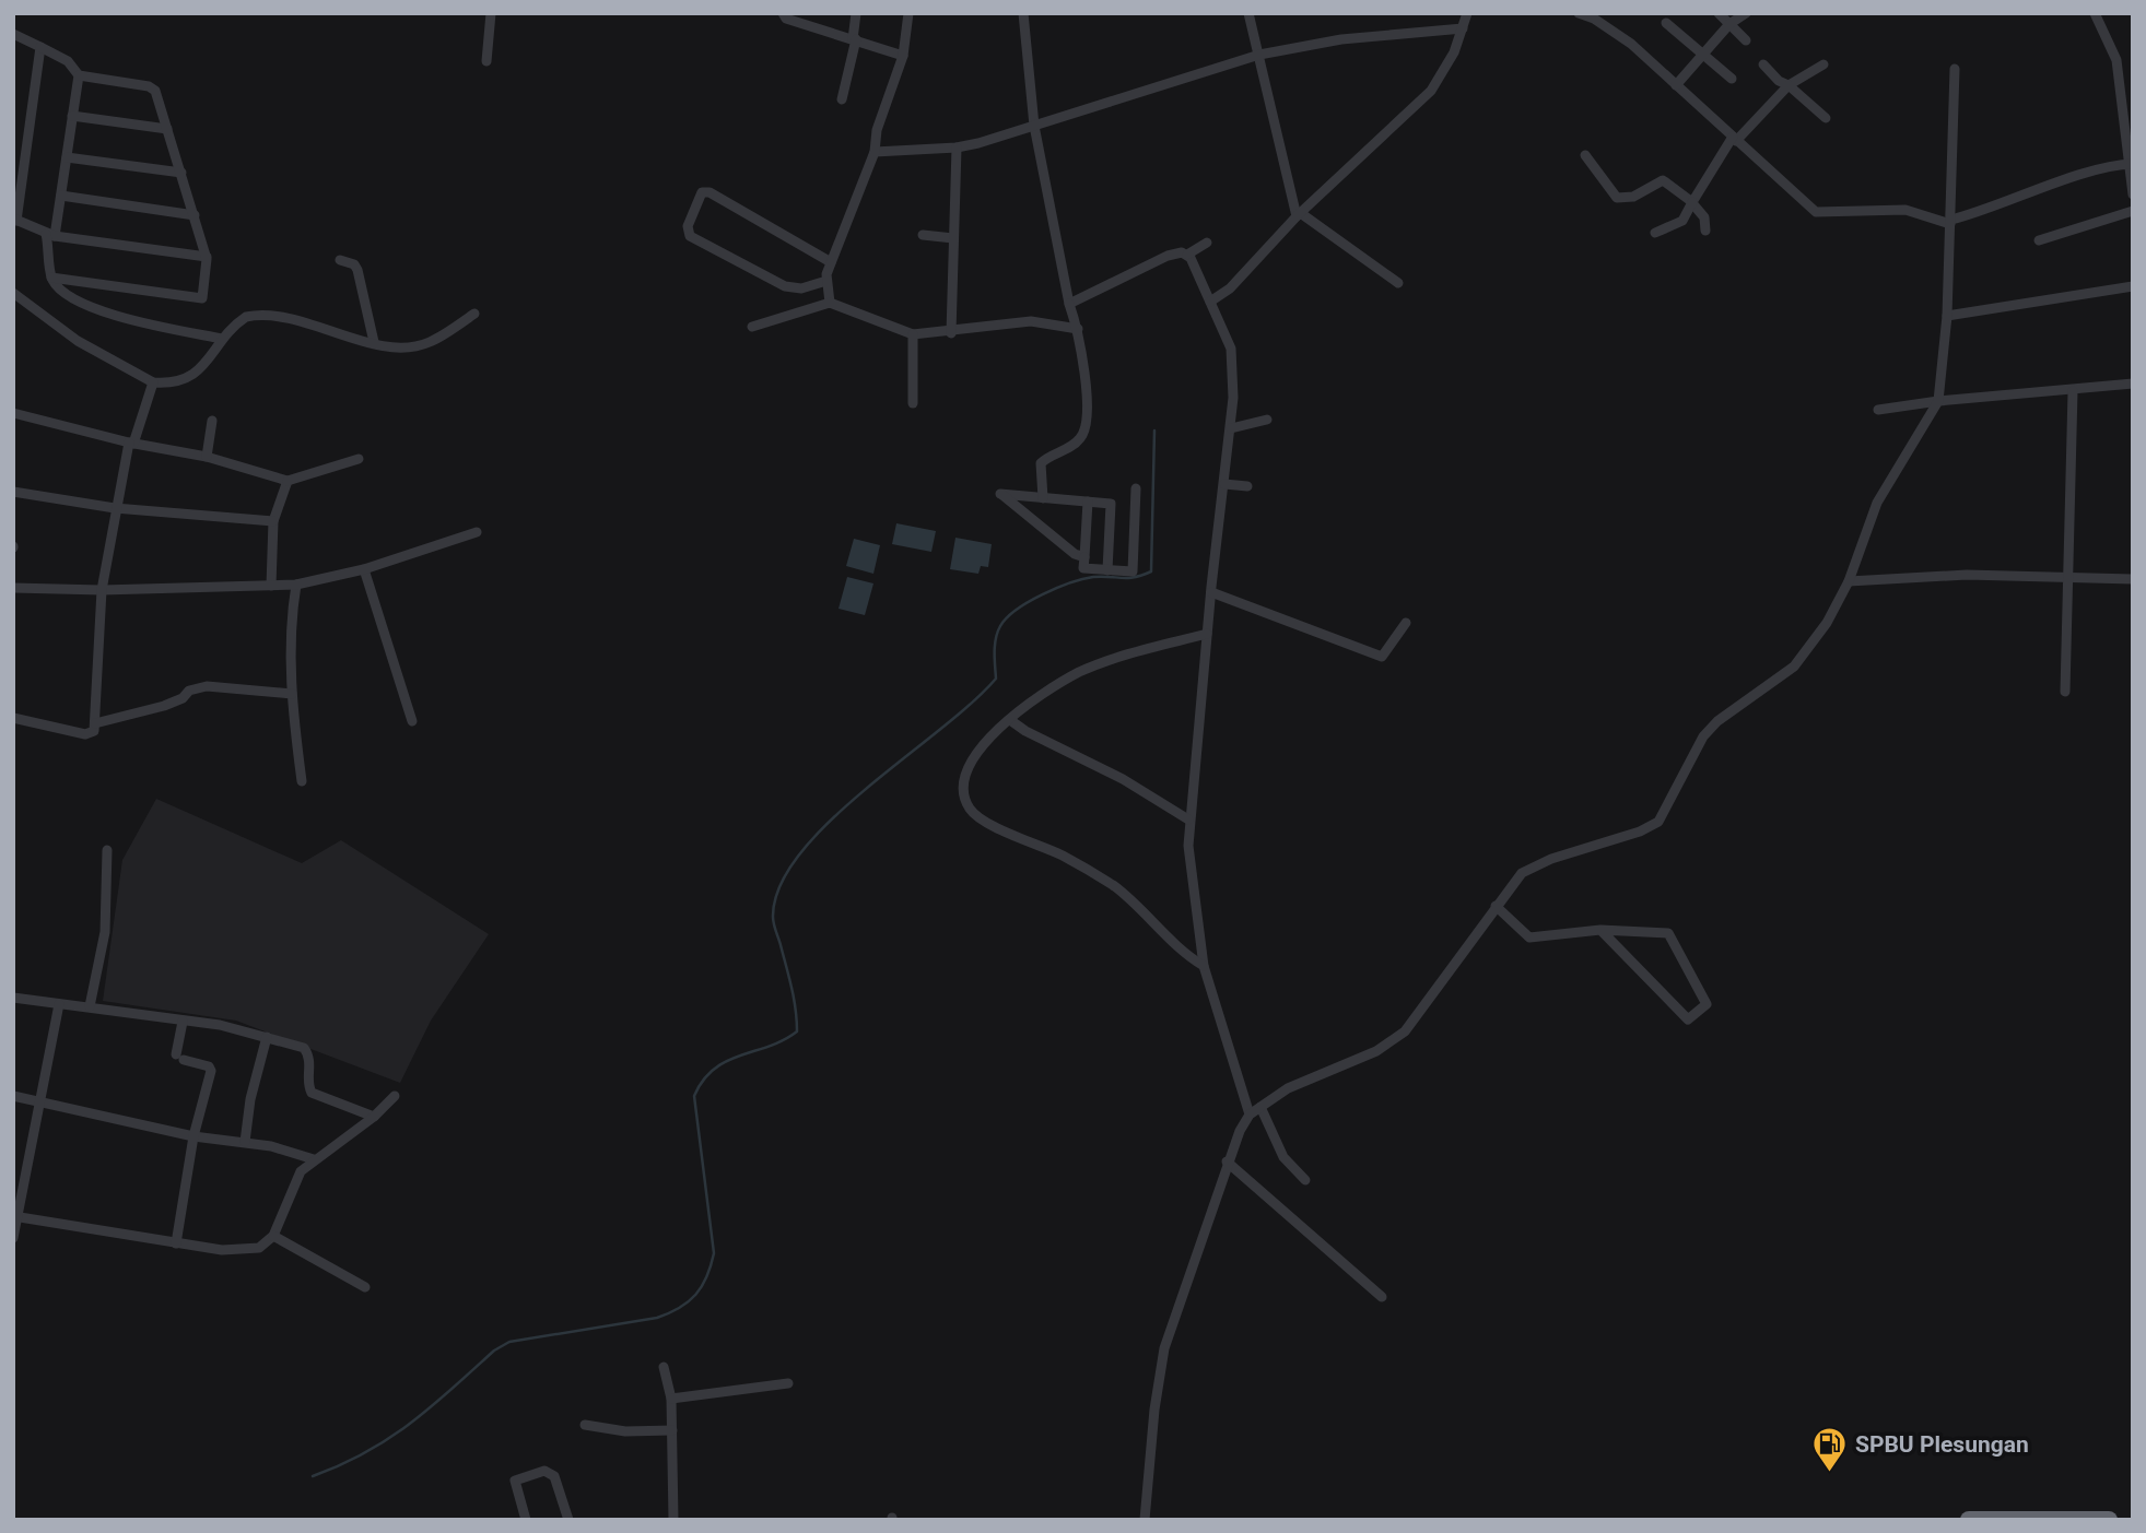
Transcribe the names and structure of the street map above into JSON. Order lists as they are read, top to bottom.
{
  "places": {
    "fuel station": ["SPBU Plesungan"]
  }
}
